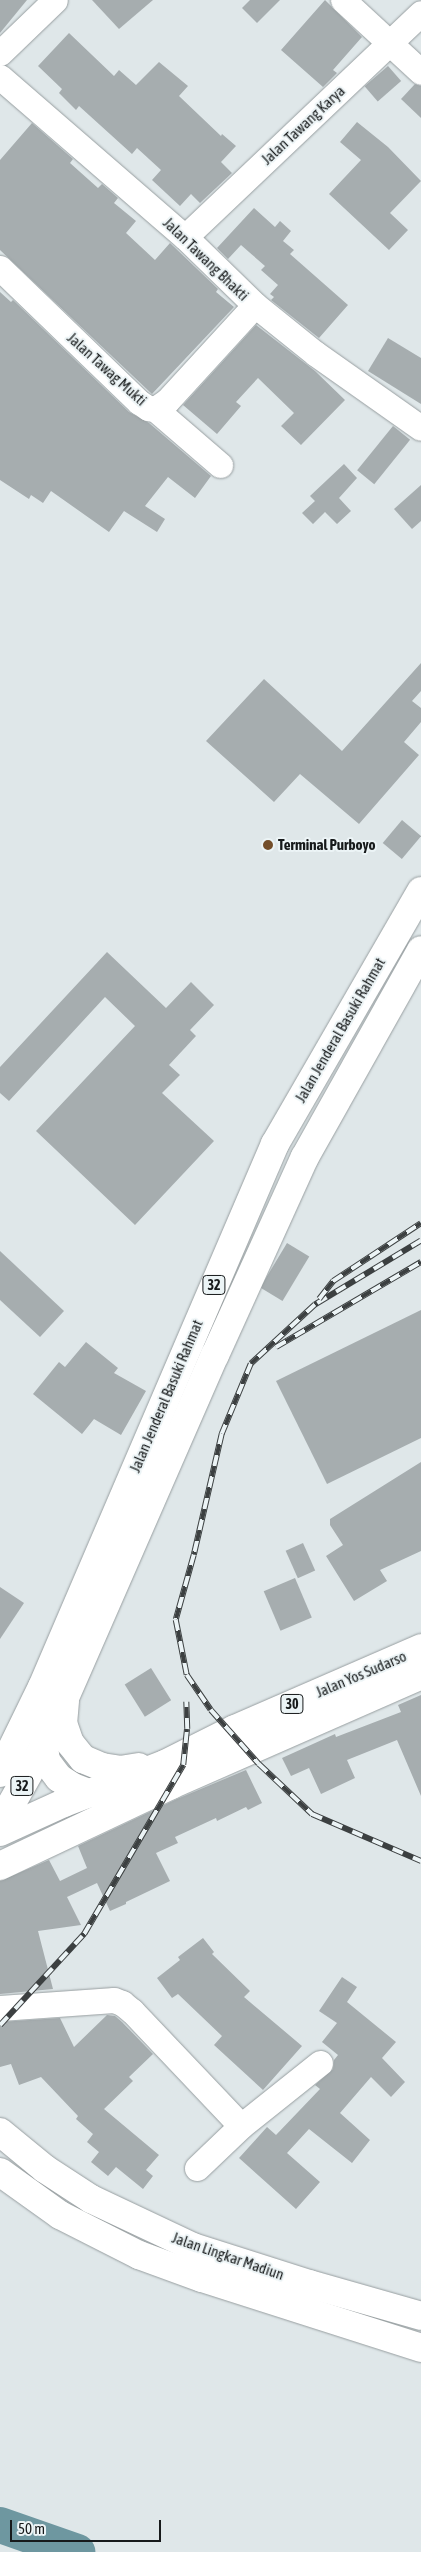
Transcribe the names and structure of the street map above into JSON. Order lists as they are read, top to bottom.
{
  "streets": {
    "main road": [
      "Jalan Jenderal Basuki Rahmat",
      "32",
      "Jalan Yos Sudarso",
      "30",
      "Jalan Lingkar Madiun"
    ],
    "street": ["Jalan Tawang Karya", "Jalan Tawang Bhakti", "Jalan Tawag Mukti"]
  },
  "crossings": [
    ["Jalan Tawang Karya", "Jalan Tawang Bhakti"],
    ["Jalan Tawang Bhakti", "Jalan Tawag Mukti"],
    ["Jalan Jenderal Basuki Rahmat", "32"],
    ["Jalan Jenderal Basuki Rahmat", "30"],
    ["32", "30"],
    ["Jalan Yos Sudarso", "30"]
  ],
  "places": ["Terminal Purboyo"],
  "scale_bar": "50 m"
}
